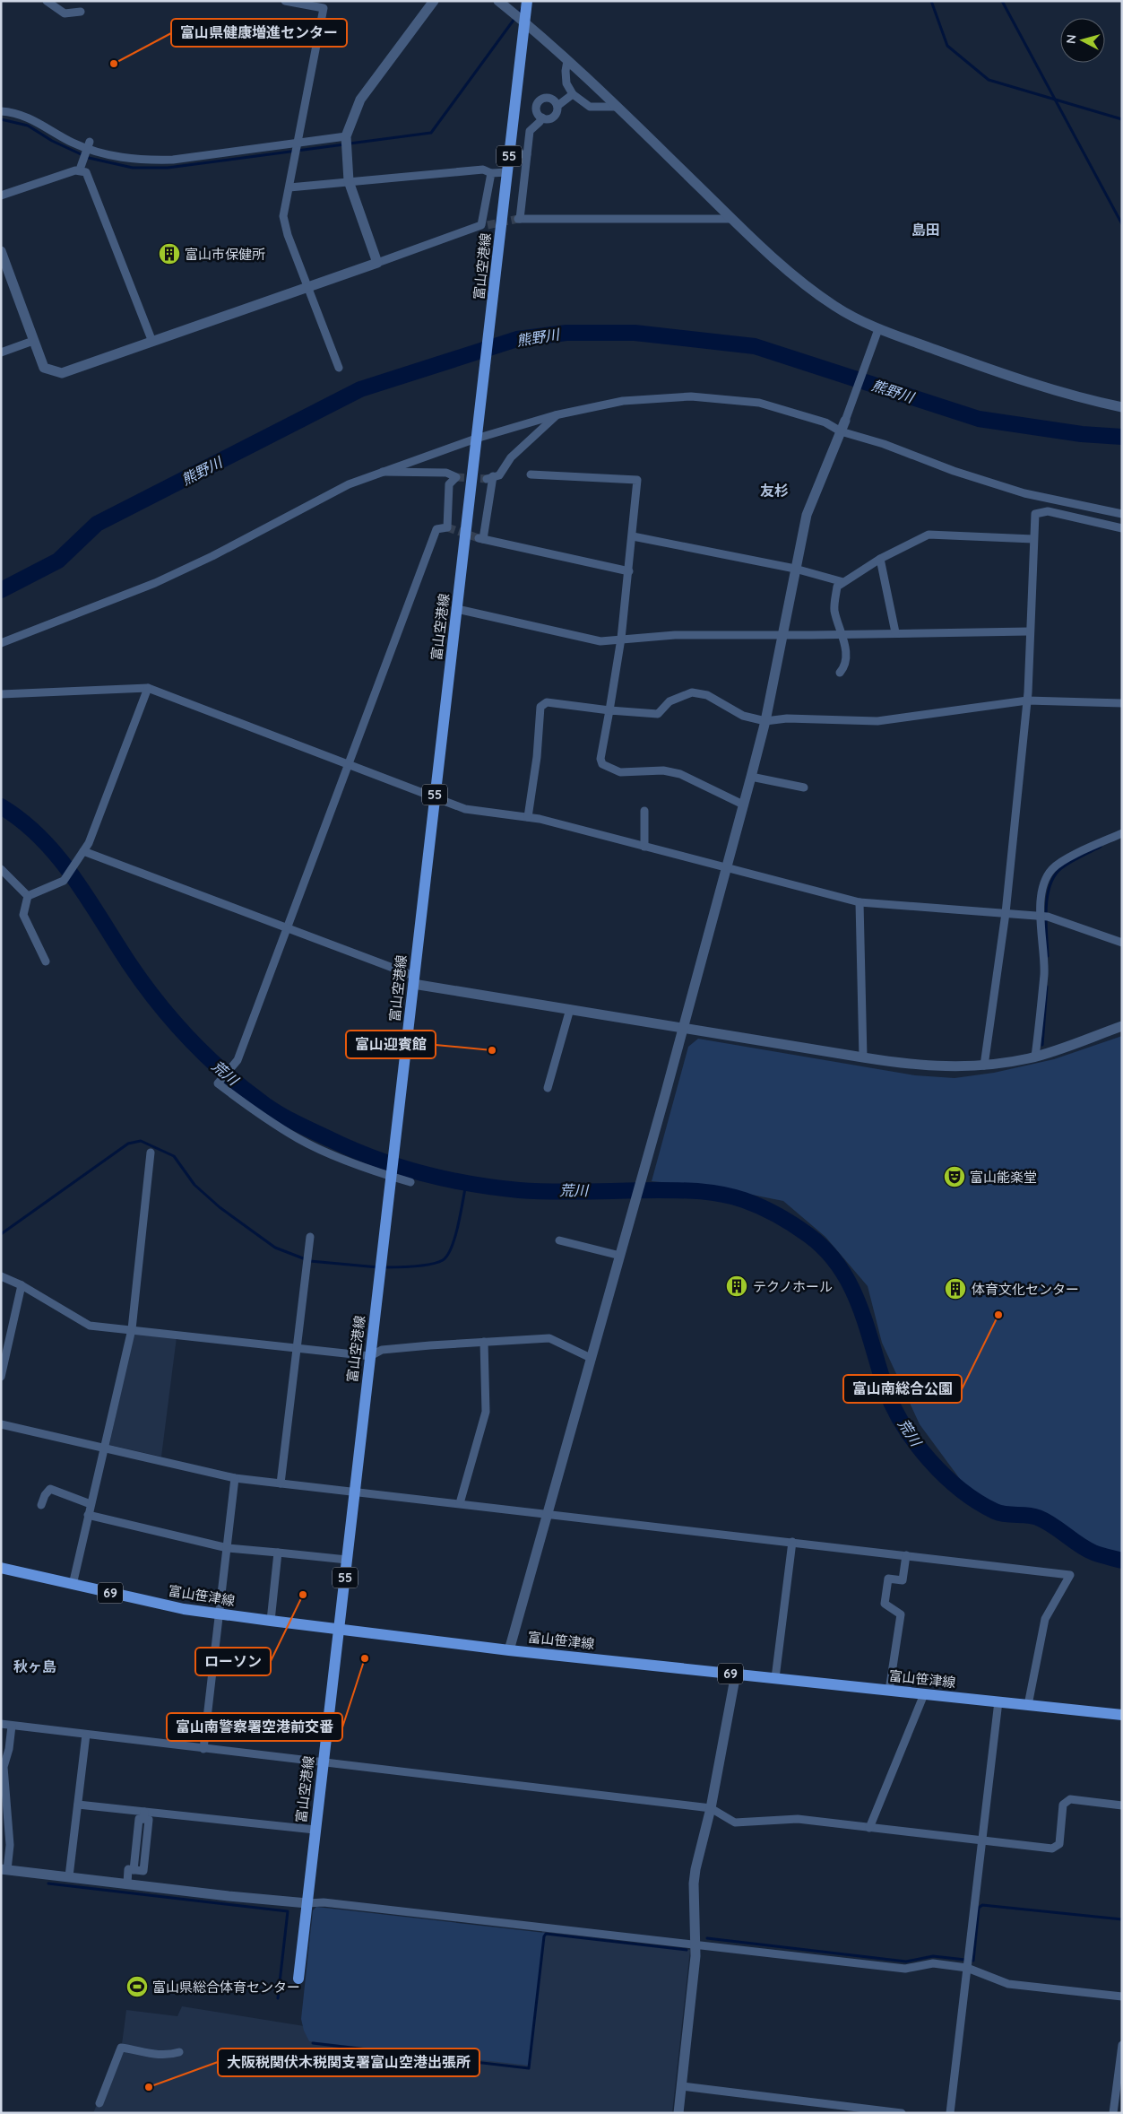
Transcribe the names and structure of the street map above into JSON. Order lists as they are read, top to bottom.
{
  "streets": {
    "main road": [
      "55",
      "富山空港線",
      "69",
      "富山笹津線"
    ]
  },
  "crossings": [
    ["富山空港線", "富山笹津線"]
  ],
  "districts": ["島田", "友杉", "秋ヶ島"],
  "water": ["熊野川", "荒川"],
  "places": {
    "other": [
      "富山県健康増進センター",
      "富山迎賓館",
      "富山南総合公園",
      "ローソン",
      "富山南警察署空港前交番",
      "大阪税関伏木税関支署富山空港出張所"
    ],
    "building": ["富山市保健所", "テクノホール", "体育文化センター"],
    "theatre": ["富山能楽堂"],
    "sports": ["富山県総合体育センター"]
  },
  "north": "left"
}
